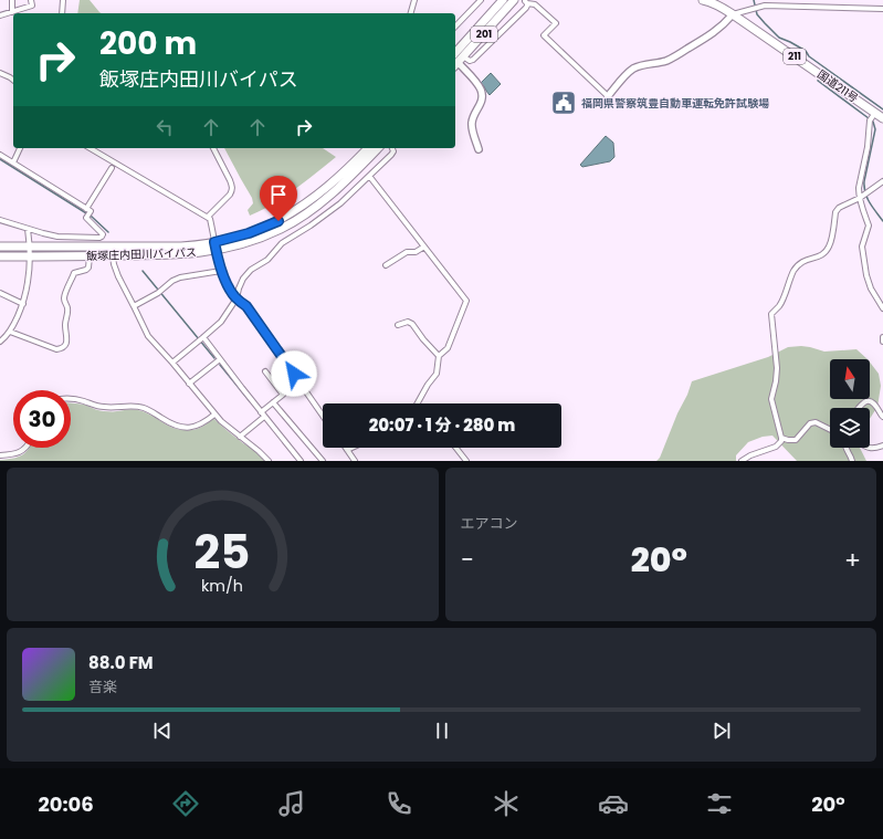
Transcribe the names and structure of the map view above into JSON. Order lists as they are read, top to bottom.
{
  "streets": {
    "highway": [
      "201",
      "211",
      "国道211号",
      "飯塚庄内田川バイパス"
    ]
  },
  "places": {
    "public building": ["福岡県警察筑豊自動車運転免許試験場"]
  },
  "north": "top",
  "page": {
    "turn": ["200 m", "飯塚庄内田川バイパス"],
    "limit": "30",
    "trip": "20:07 · 1 分 · 280 m",
    "tile": "エアコン",
    "heat": ["−", "20°", "+"],
    "song": ["88.0 FM", "音楽"],
    "tabs": ["20:06", "20°"],
    "gauge": ["25", "km/h"]
  }
}
